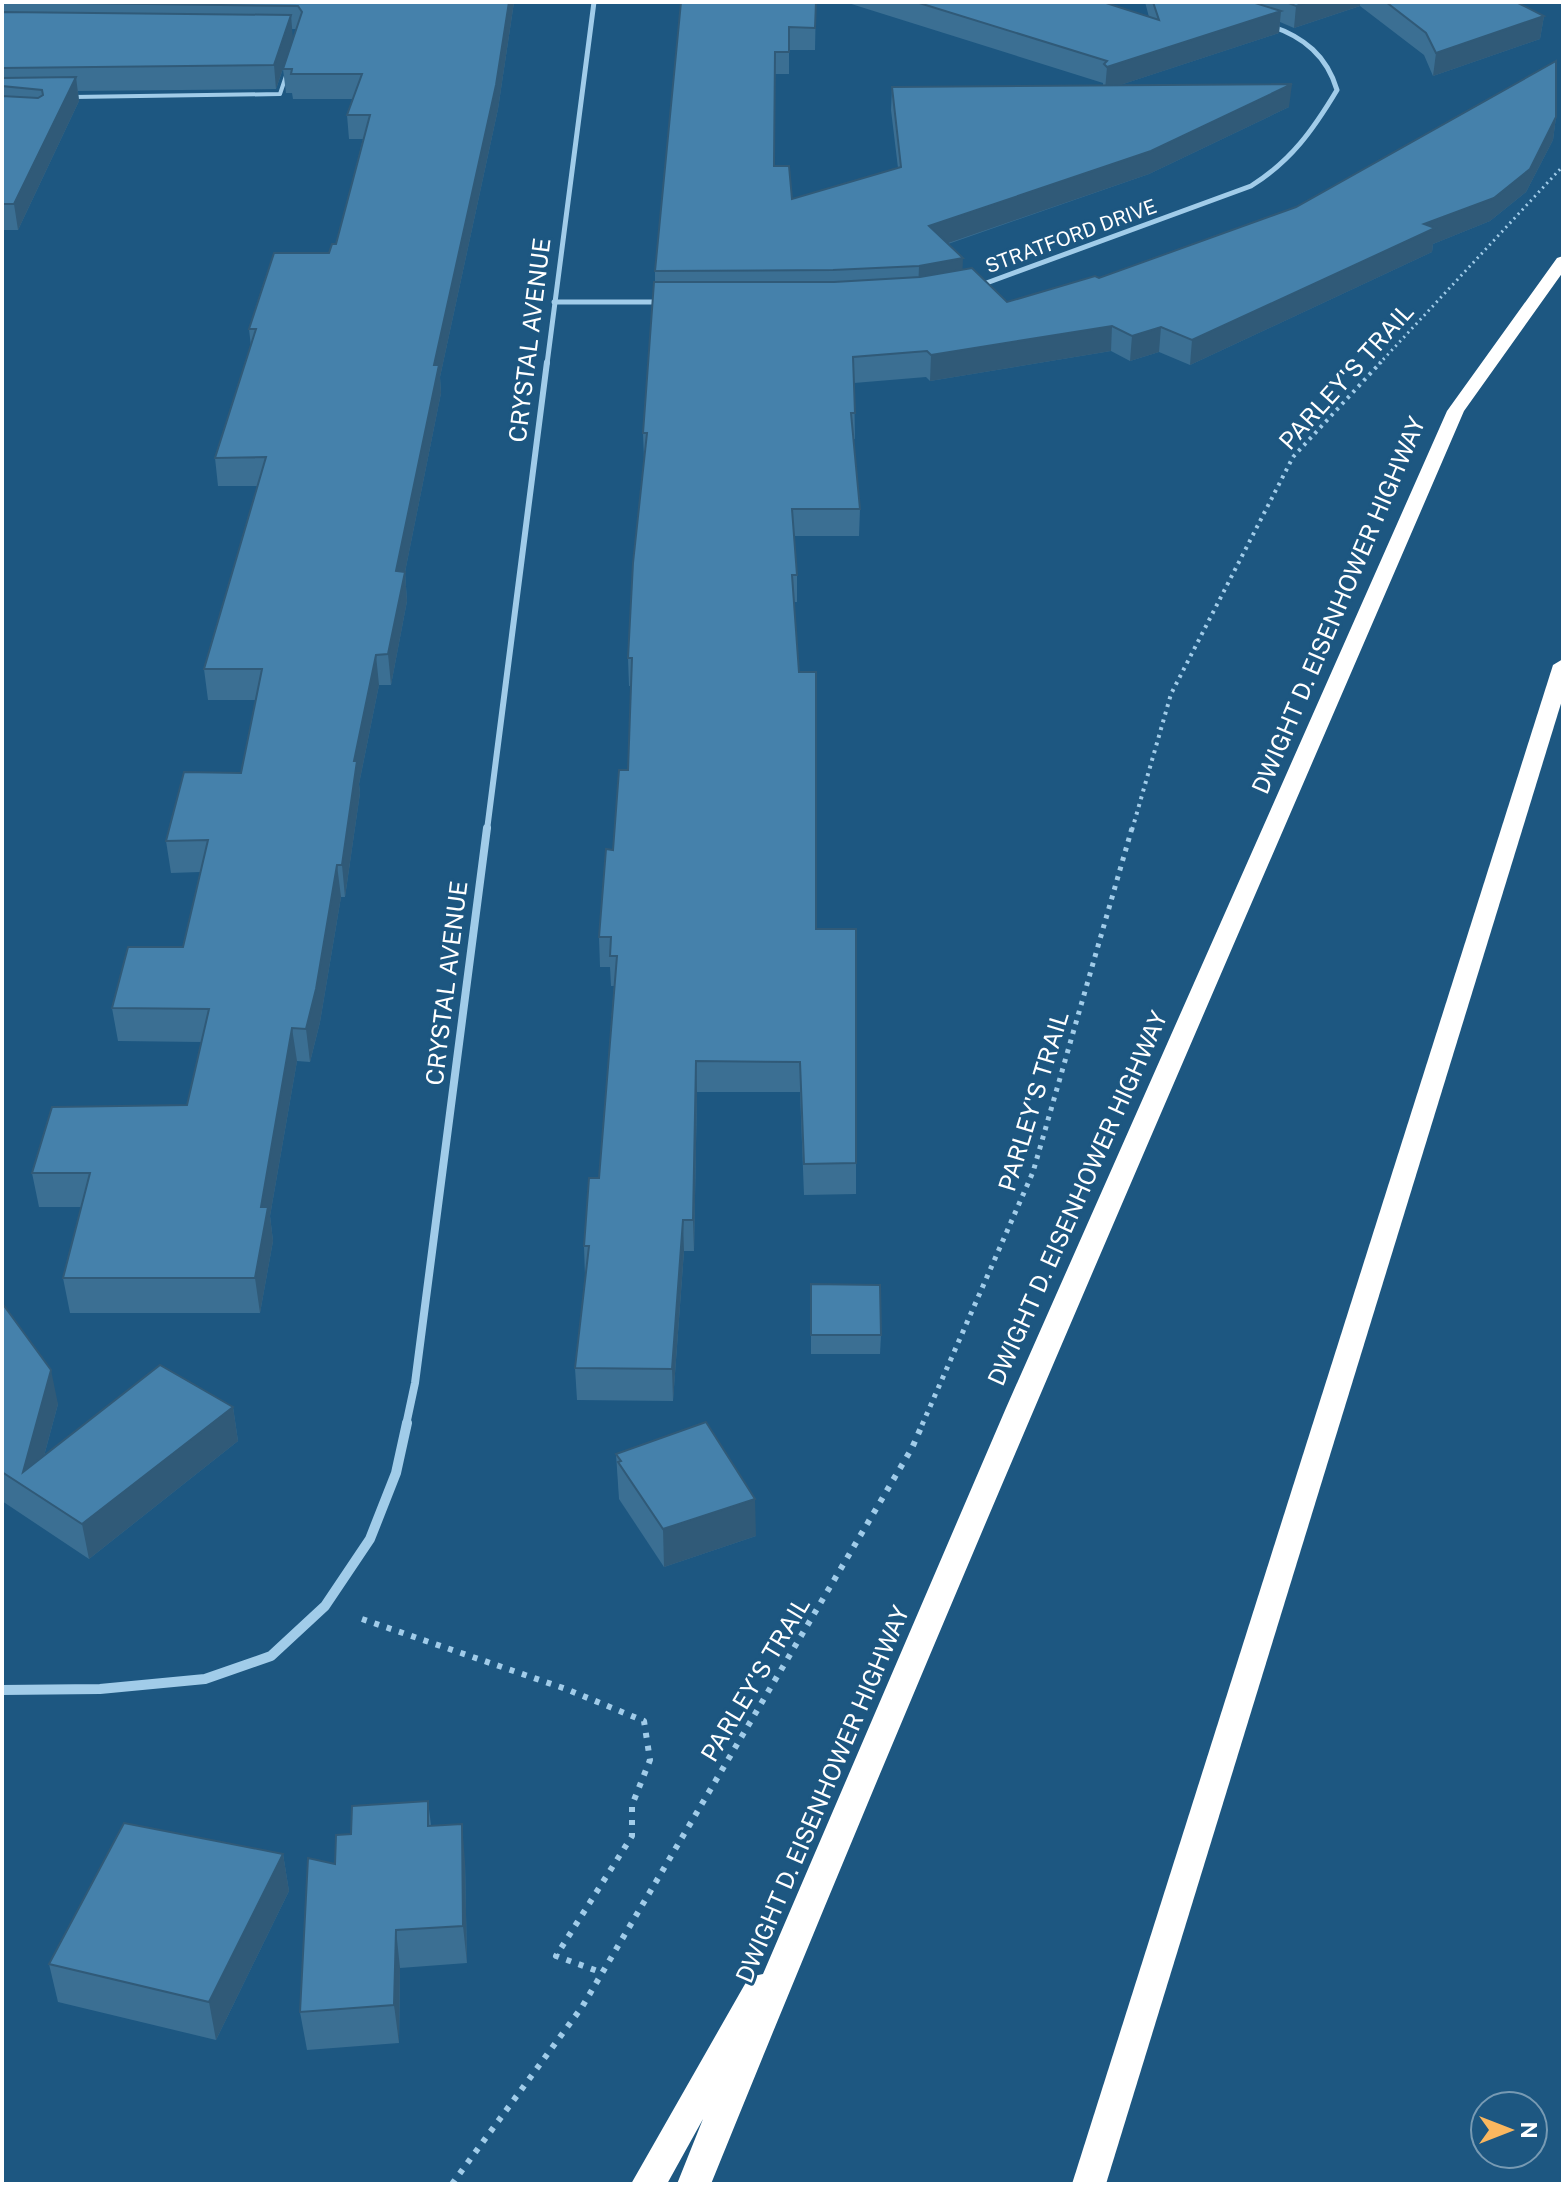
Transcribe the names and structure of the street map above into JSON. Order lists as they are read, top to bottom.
{
  "streets": {
    "highway": ["DWIGHT D. EISENHOWER HIGHWAY"],
    "street": ["STRATFORD DRIVE", "CRYSTAL AVENUE"],
    "path": ["PARLEY'S TRAIL"]
  },
  "north": "right"
}
